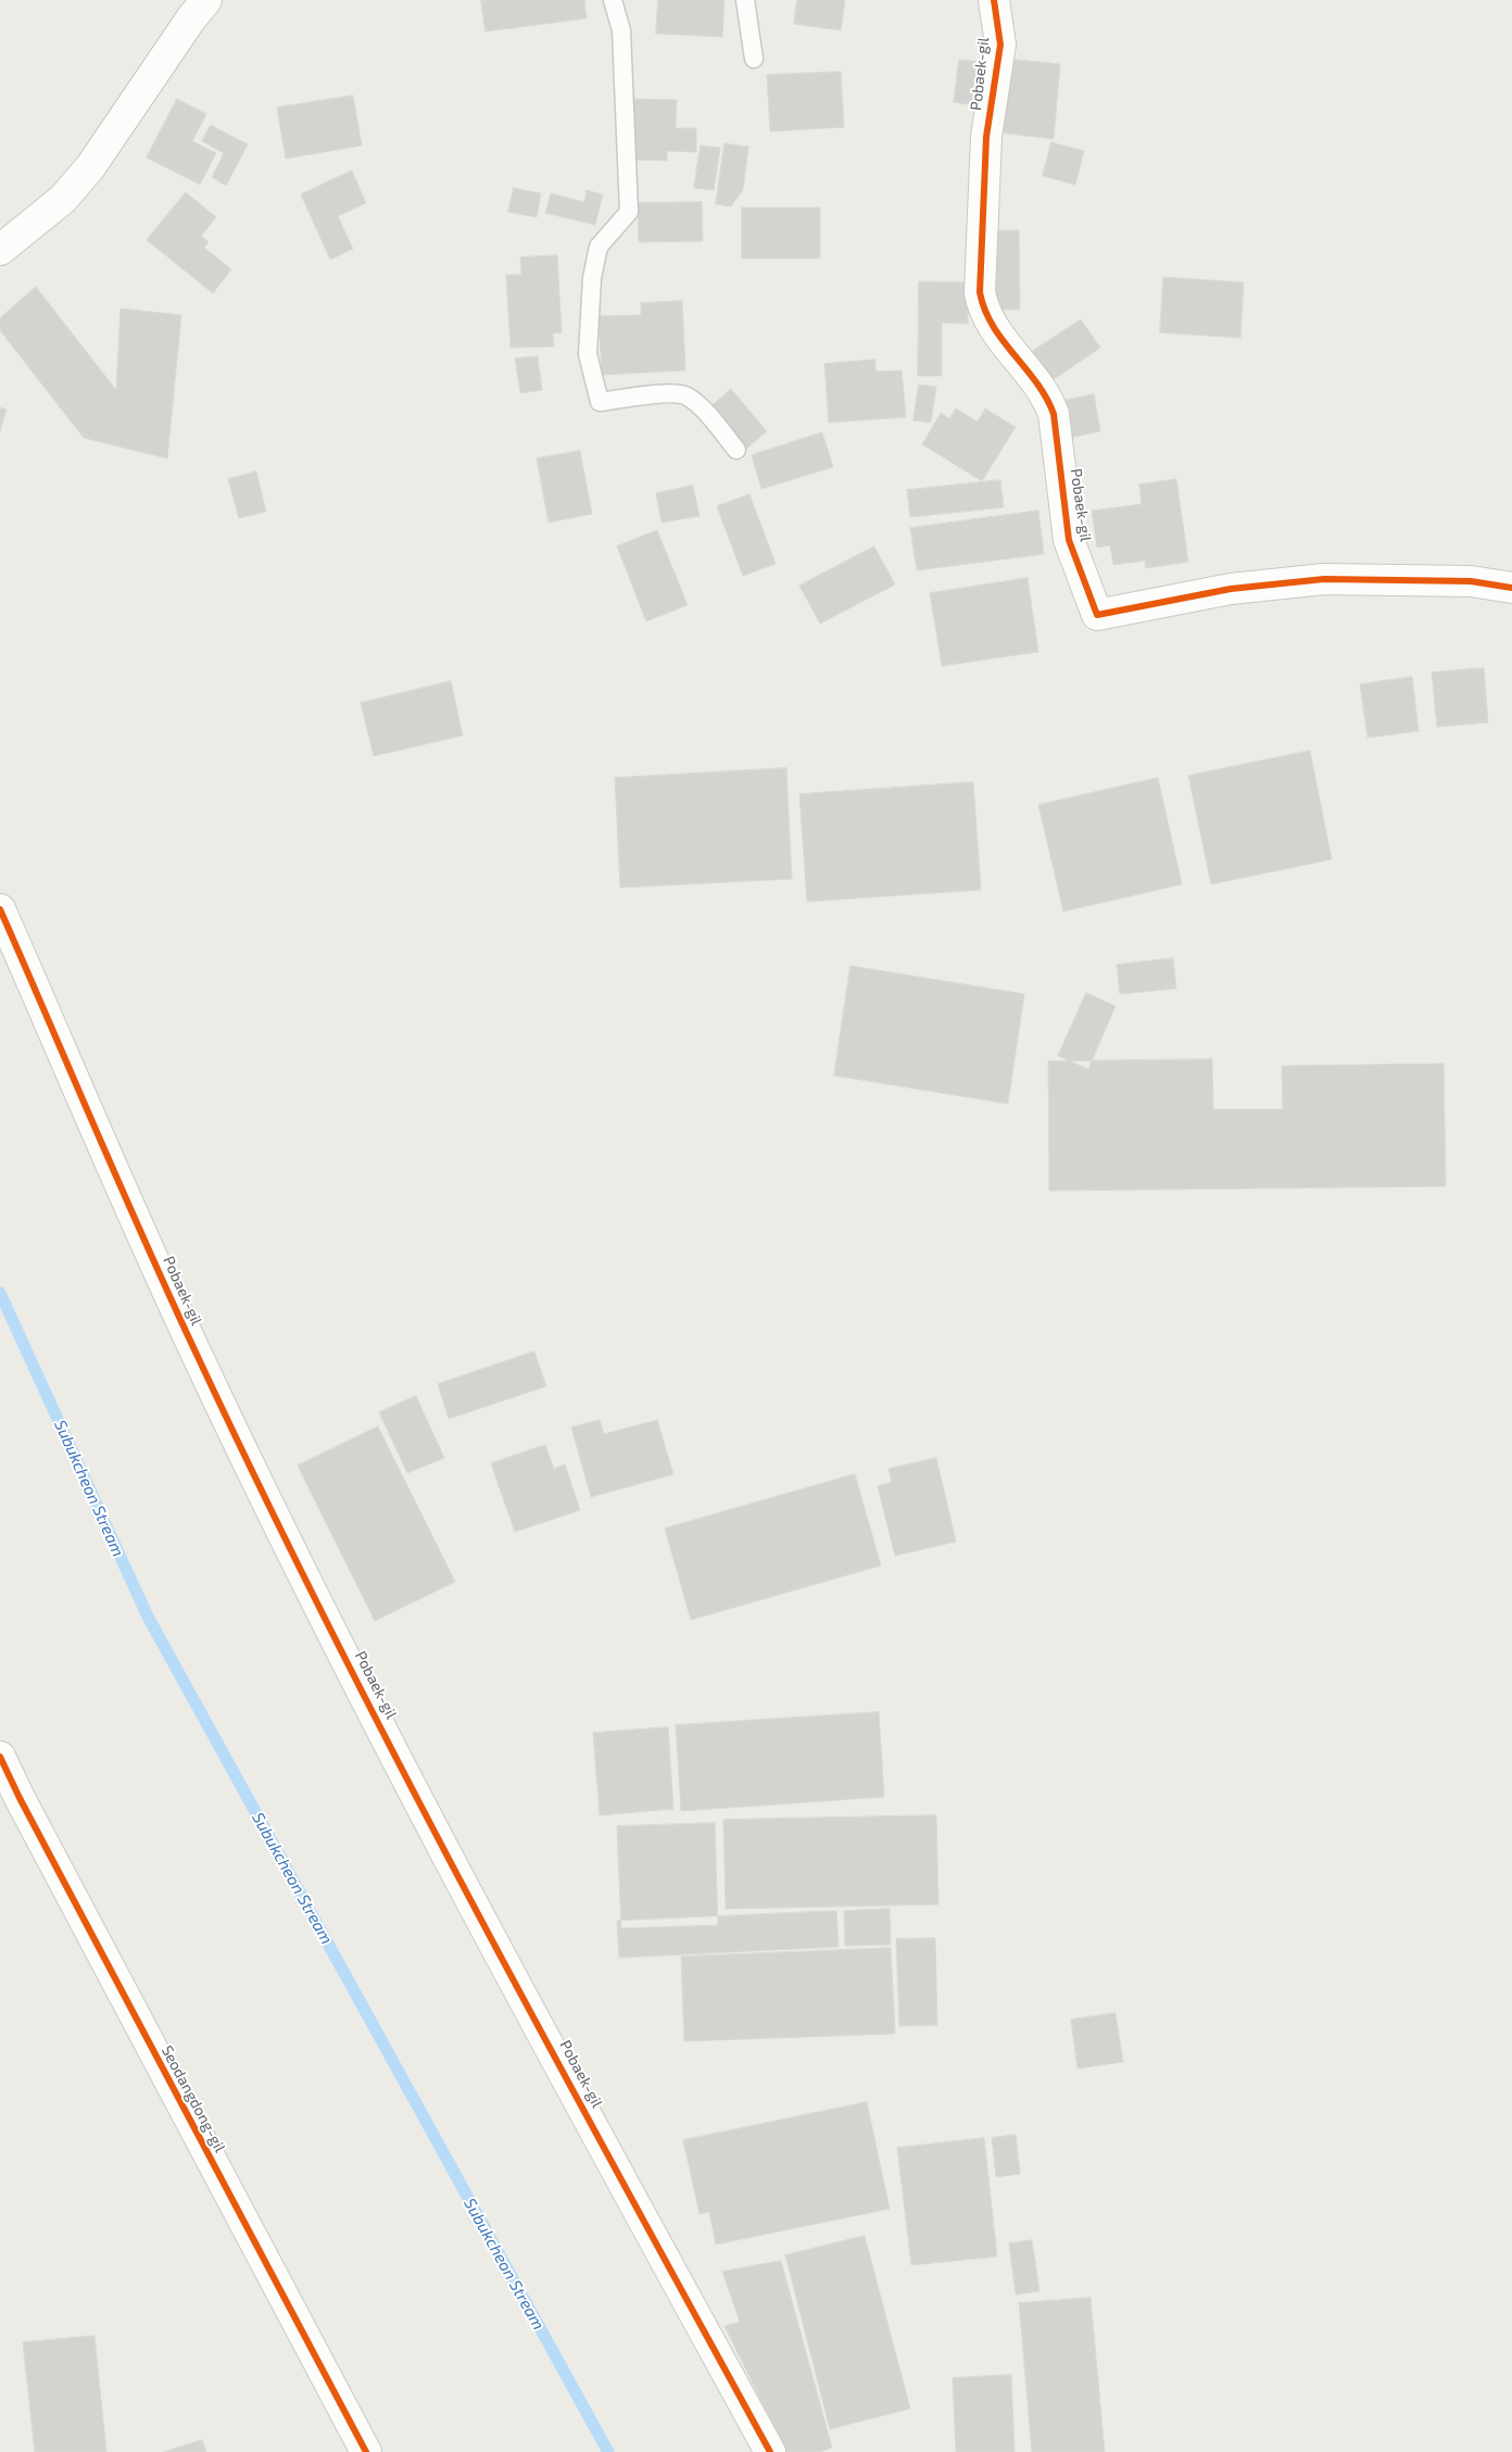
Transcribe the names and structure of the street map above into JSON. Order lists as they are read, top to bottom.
{
  "streets": {
    "street": ["Pobaek-gil", "Seodangdong-gil"]
  },
  "water": ["Subukcheon Stream"]
}
